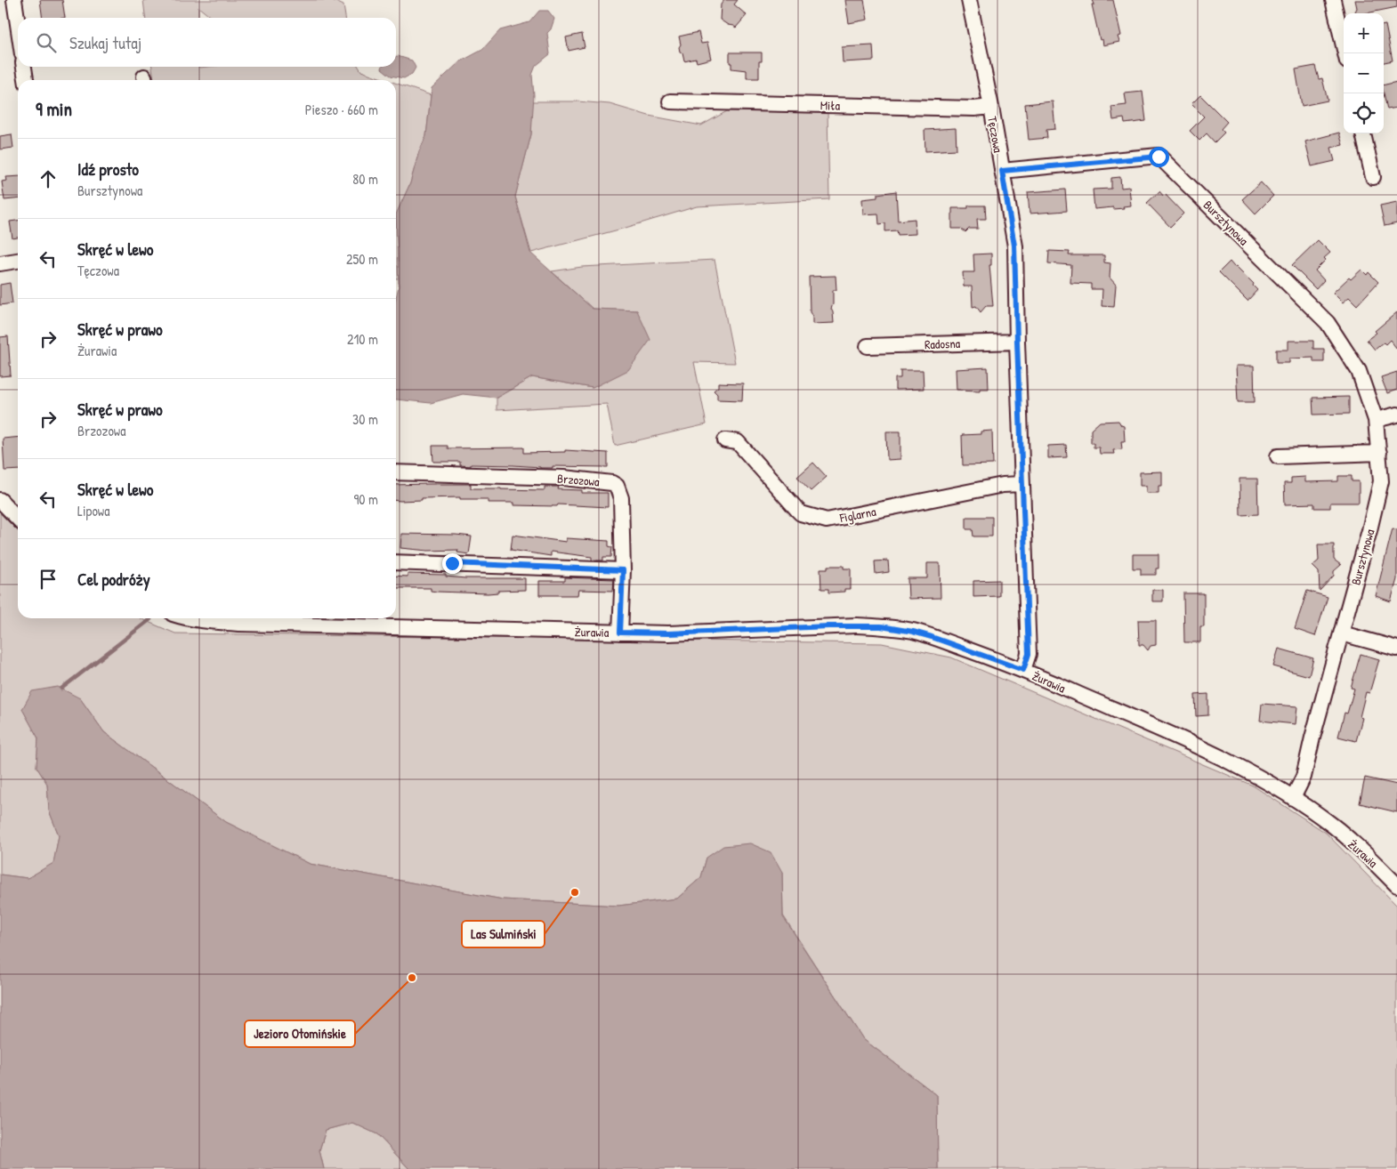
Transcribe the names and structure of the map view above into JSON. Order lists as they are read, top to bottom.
{
  "streets": {
    "street": [
      "Miła",
      "Tęczowa",
      "Bursztynowa",
      "Radosna",
      "Brzozowa",
      "Figlarna",
      "Żurawia"
    ]
  },
  "crossings": [
    ["Miła", "Tęczowa"],
    ["Tęczowa", "Bursztynowa"],
    ["Tęczowa", "Radosna"],
    ["Tęczowa", "Figlarna"],
    ["Tęczowa", "Żurawia"],
    ["Bursztynowa", "Żurawia"],
    ["Brzozowa", "Żurawia"]
  ],
  "places": ["Las Sulmiński", "Jezioro Otomińskie"],
  "page": {
    "map_buttons": ["+", "−"],
    "search": "Szukaj tutaj",
    "heading": ["9 min", "Pieszo · 660 m"],
    "list": [
      ["Idź prosto", "Bursztynowa", "80 m"],
      ["Skręć w lewo", "Tęczowa", "250 m"],
      ["Skręć w prawo", "Żurawia", "210 m"],
      ["Skręć w prawo", "Brzozowa", "30 m"],
      ["Skręć w lewo", "Lipowa", "90 m"],
      "Cel podróży"
    ]
  }
}
